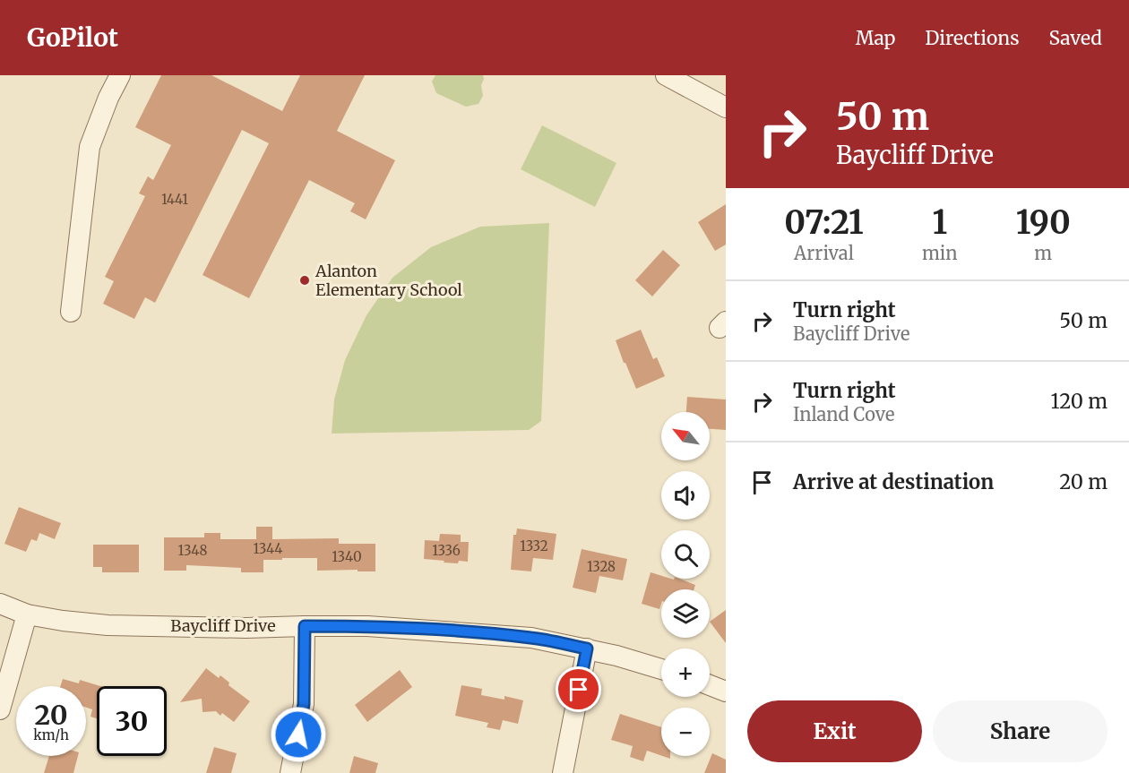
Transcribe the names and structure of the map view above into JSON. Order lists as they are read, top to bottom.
{
  "streets": {
    "street": ["Baycliff Drive"]
  },
  "places": ["Alanton Elementary School"],
  "house_numbers": [
    "1441",
    "1332",
    "1344",
    "1348",
    "1336",
    "1340",
    "1328"
  ],
  "north": "top left",
  "page": {
    "header": "GoPilot",
    "nav": ["Map", "Directions", "Saved"],
    "turn": ["50 m", "Baycliff Drive"],
    "eta": [
      "07:21",
      "Arrival",
      "1",
      "min",
      "190",
      "m"
    ],
    "list": [
      {
        "name": "Turn right",
        "note": "Baycliff Drive",
        "value": "50 m"
      },
      {
        "name": "Turn right",
        "note": "Inland Cove",
        "value": "120 m"
      },
      {
        "name": "Arrive at destination",
        "value": "20 m"
      }
    ],
    "map_buttons": ["+", "−"],
    "speed": "20 km/h",
    "limit": "30",
    "buttons": ["Exit", "Share"]
  }
}
